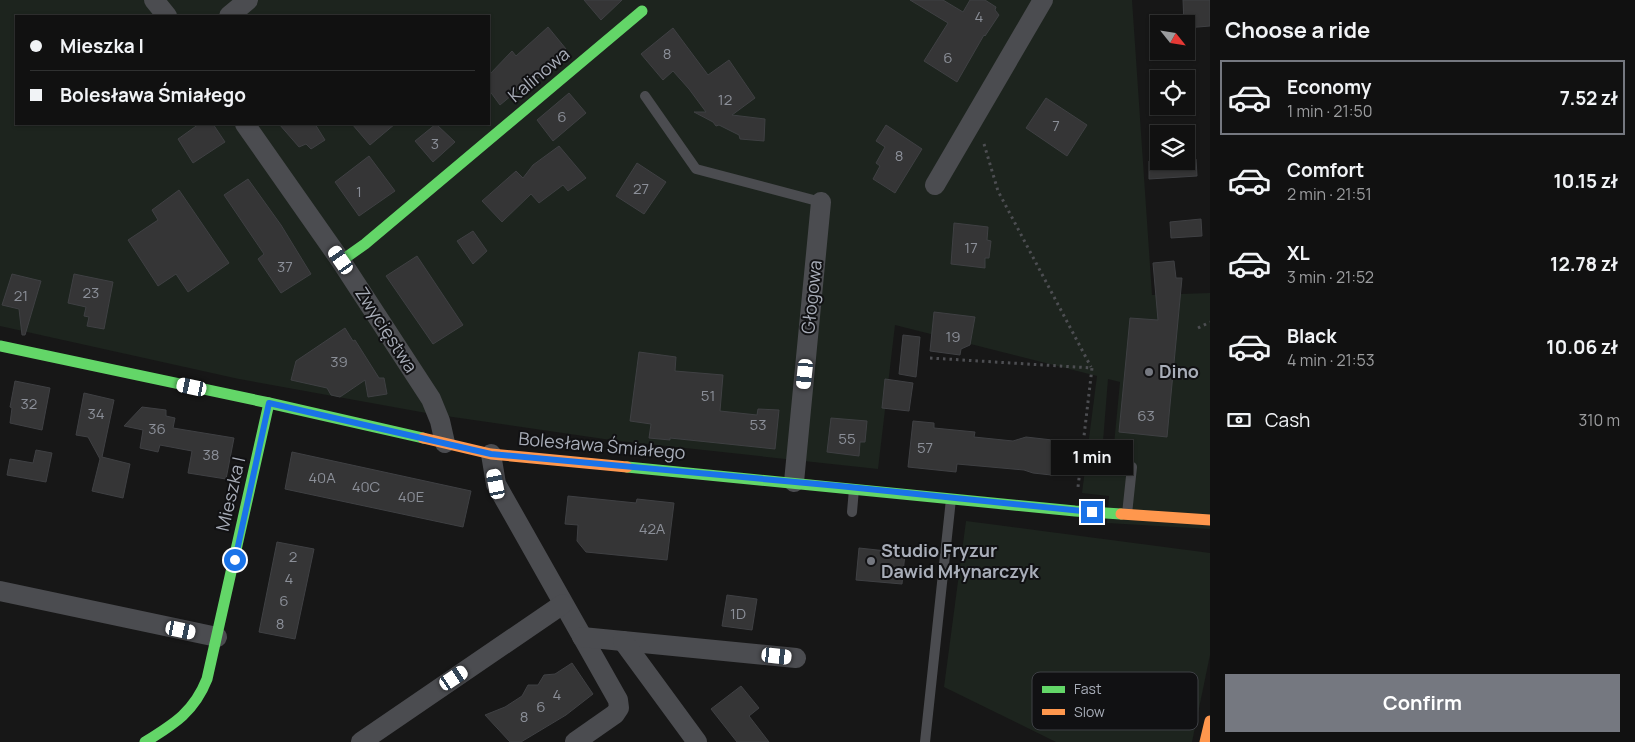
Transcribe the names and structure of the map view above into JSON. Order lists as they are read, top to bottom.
{
  "streets": {
    "street": [
      "Kalinowa",
      "Głogowa",
      "Zwycięstwa",
      "Bolesława Śmiałego",
      "Mieszka I"
    ]
  },
  "crossings": [
    ["Kalinowa", "Zwycięstwa"],
    ["Głogowa", "Bolesława Śmiałego"],
    ["Zwycięstwa", "Bolesława Śmiałego"],
    ["Bolesława Śmiałego", "Mieszka I"]
  ],
  "places": ["Dino", "Studio Fryzur Dawid Młynarczyk"],
  "house_numbers": [
    "4",
    "8",
    "6",
    "12",
    "6",
    "7",
    "3",
    "8",
    "27",
    "1",
    "17",
    "37",
    "23",
    "21",
    "19",
    "39",
    "51",
    "32",
    "34",
    "63",
    "53",
    "36",
    "55",
    "57",
    "38",
    "40A",
    "40C",
    "40E",
    "42A",
    "2",
    "4",
    "6",
    "1D",
    "8",
    "4",
    "6",
    "8"
  ],
  "legend": ["Fast", "Slow"],
  "north": "bottom right",
  "page": {
    "heading": "Choose a ride",
    "banner": ["Mieszka I", "Bolesława Śmiałego"],
    "list": [
      {
        "name": "Economy",
        "note": "1 min · 21:50",
        "value": "7.52 zł"
      },
      {
        "name": "Comfort",
        "note": "2 min · 21:51",
        "value": "10.15 zł"
      },
      {
        "name": "XL",
        "note": "3 min · 21:52",
        "value": "12.78 zł"
      },
      {
        "name": "Black",
        "note": "4 min · 21:53",
        "value": "10.06 zł"
      }
    ],
    "pay": ["Cash", "310 m"],
    "bubble": "1 min",
    "buttons": "Confirm"
  }
}
